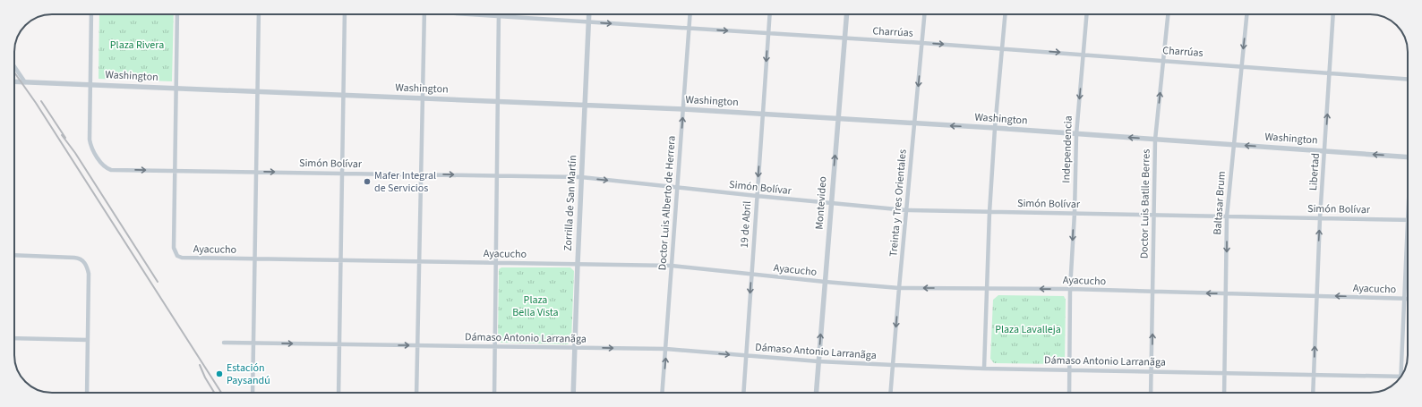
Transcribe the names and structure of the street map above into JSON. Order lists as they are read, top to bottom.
{
  "streets": {
    "street": [
      "Charrúas",
      "Washington",
      "Independencia",
      "Simón Bolívar",
      "Libertad",
      "Zorrilla de San Martín",
      "Doctor Luis Alberto de Herrera",
      "Montevideo",
      "Treinta y Tres Orientales",
      "Baltasar Brum",
      "Doctor Luis Batlle Berres",
      "19 de Abril",
      "Ayacucho",
      "Dámaso Antonio Larranãga"
    ]
  },
  "crossings": [
    ["Charrúas", "Independencia"],
    ["Charrúas", "Libertad"],
    ["Charrúas", "Zorrilla de San Martín"],
    ["Charrúas", "Doctor Luis Alberto de Herrera"],
    ["Charrúas", "Montevideo"],
    ["Charrúas", "Treinta y Tres Orientales"],
    ["Charrúas", "Baltasar Brum"],
    ["Charrúas", "Doctor Luis Batlle Berres"],
    ["Charrúas", "19 de Abril"],
    ["Washington", "Independencia"],
    ["Washington", "Simón Bolívar"],
    ["Washington", "Libertad"],
    ["Washington", "Zorrilla de San Martín"],
    ["Washington", "Doctor Luis Alberto de Herrera"],
    ["Washington", "Montevideo"],
    ["Washington", "Treinta y Tres Orientales"],
    ["Washington", "Baltasar Brum"],
    ["Washington", "Doctor Luis Batlle Berres"],
    ["Washington", "19 de Abril"],
    ["Independencia", "Simón Bolívar"],
    ["Independencia", "Ayacucho"],
    ["Independencia", "Dámaso Antonio Larranãga"],
    ["Simón Bolívar", "Libertad"],
    ["Simón Bolívar", "Zorrilla de San Martín"],
    ["Simón Bolívar", "Doctor Luis Alberto de Herrera"],
    ["Simón Bolívar", "Montevideo"],
    ["Simón Bolívar", "Treinta y Tres Orientales"],
    ["Simón Bolívar", "Baltasar Brum"],
    ["Simón Bolívar", "Doctor Luis Batlle Berres"],
    ["Simón Bolívar", "19 de Abril"],
    ["Simón Bolívar", "Ayacucho"],
    ["Libertad", "Ayacucho"],
    ["Libertad", "Dámaso Antonio Larranãga"],
    ["Zorrilla de San Martín", "Ayacucho"],
    ["Zorrilla de San Martín", "Dámaso Antonio Larranãga"],
    ["Doctor Luis Alberto de Herrera", "Ayacucho"],
    ["Doctor Luis Alberto de Herrera", "Dámaso Antonio Larranãga"],
    ["Montevideo", "Ayacucho"],
    ["Montevideo", "Dámaso Antonio Larranãga"],
    ["Treinta y Tres Orientales", "Ayacucho"],
    ["Treinta y Tres Orientales", "Dámaso Antonio Larranãga"],
    ["Baltasar Brum", "Ayacucho"],
    ["Baltasar Brum", "Dámaso Antonio Larranãga"],
    ["Doctor Luis Batlle Berres", "Ayacucho"],
    ["Doctor Luis Batlle Berres", "Dámaso Antonio Larranãga"],
    ["19 de Abril", "Ayacucho"],
    ["19 de Abril", "Dámaso Antonio Larranãga"]
  ],
  "one_way": [
    "Charrúas",
    "Independencia",
    "Libertad",
    "Montevideo",
    "Treinta y Tres Orientales",
    "Doctor Luis Batlle Berres",
    "19 de Abril"
  ],
  "parks": ["Plaza Rivera", "Plaza Bella Vista", "Plaza Lavalleja"],
  "places": ["Mafer Integral de Servicios", "Estación Paysandú"]
}
